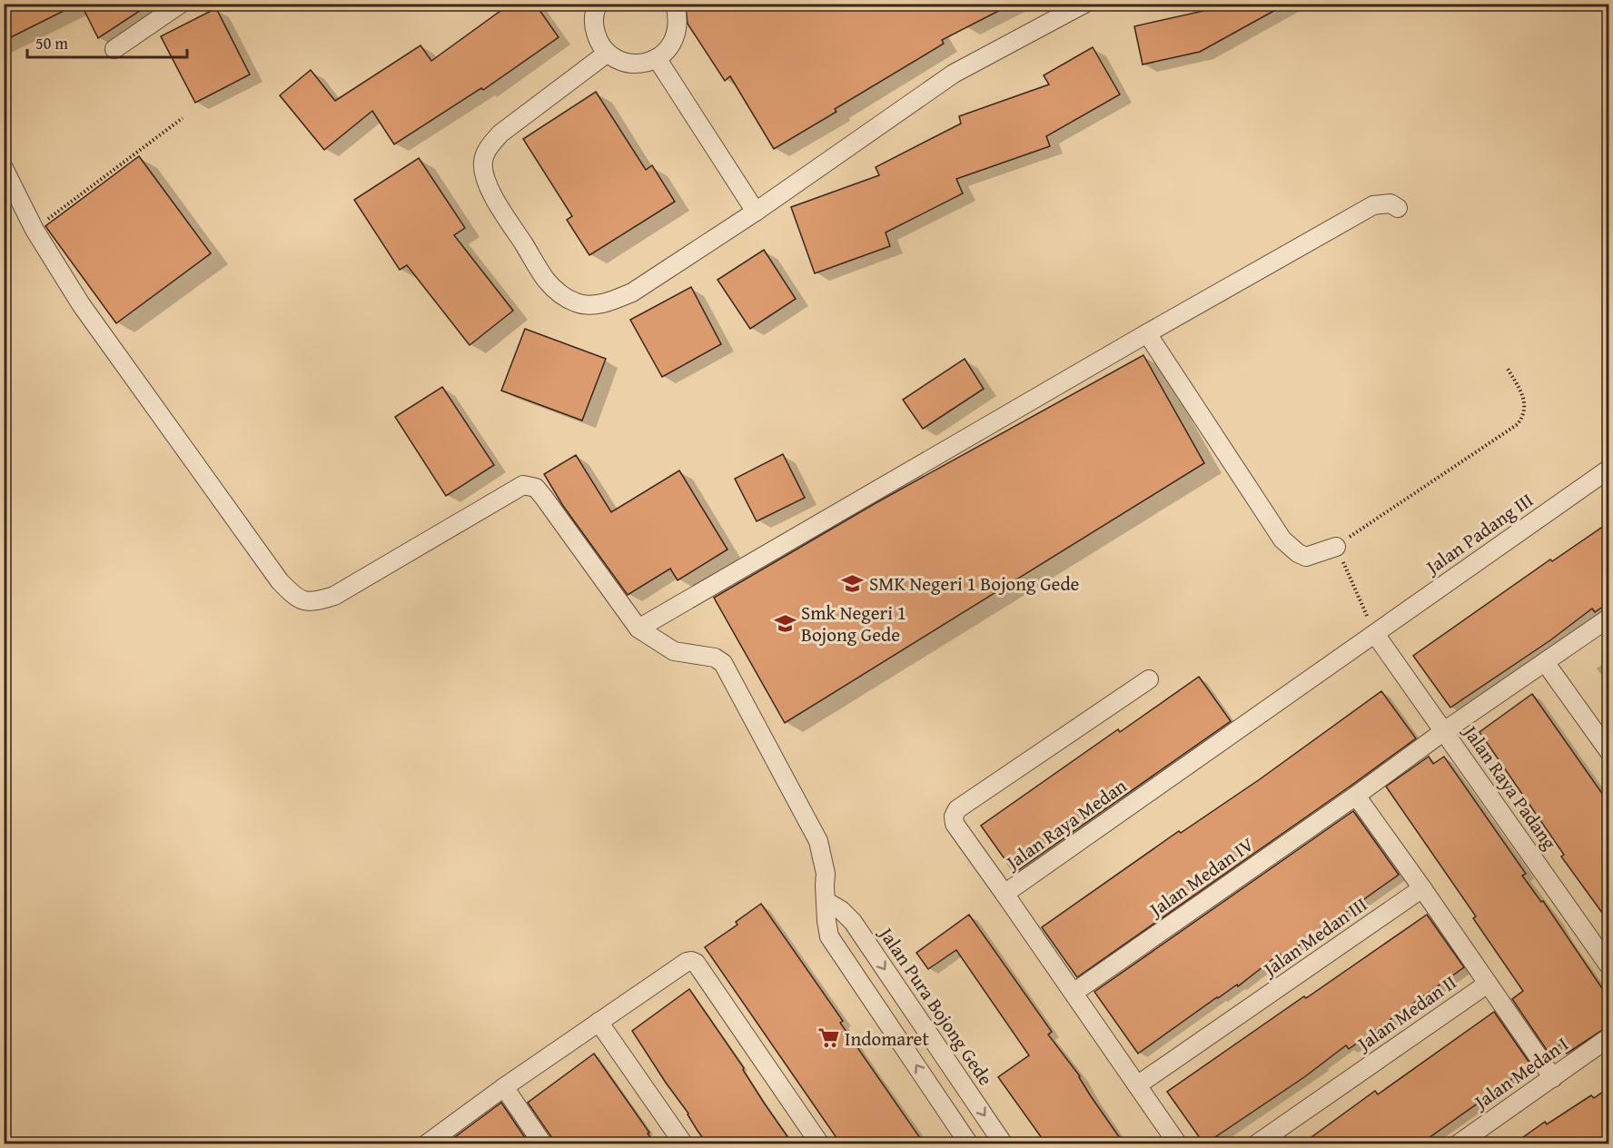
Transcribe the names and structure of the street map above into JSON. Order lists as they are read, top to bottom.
{
  "streets": {
    "street": [
      "Jalan Padang III",
      "Jalan Raya Padang",
      "Jalan Raya Medan",
      "Jalan Medan IV",
      "Jalan Medan III",
      "Jalan Pura Bojong Gede",
      "Jalan Medan II",
      "Jalan Medan I"
    ]
  },
  "crossings": [
    ["Jalan Padang III", "Jalan Raya Padang"],
    ["Jalan Padang III", "Jalan Raya Medan"],
    ["Jalan Raya Padang", "Jalan Raya Medan"],
    ["Jalan Raya Padang", "Jalan Medan IV"],
    ["Jalan Raya Medan", "Jalan Medan IV"],
    ["Jalan Raya Medan", "Jalan Medan III"],
    ["Jalan Medan II", "Jalan Medan I"]
  ],
  "places": {
    "school or university": ["SMK Negeri 1 Bojong Gede", "Smk Negeri 1 Bojong Gede"],
    "supermarket": ["Indomaret"]
  },
  "scale_bar": "50 m"
}
